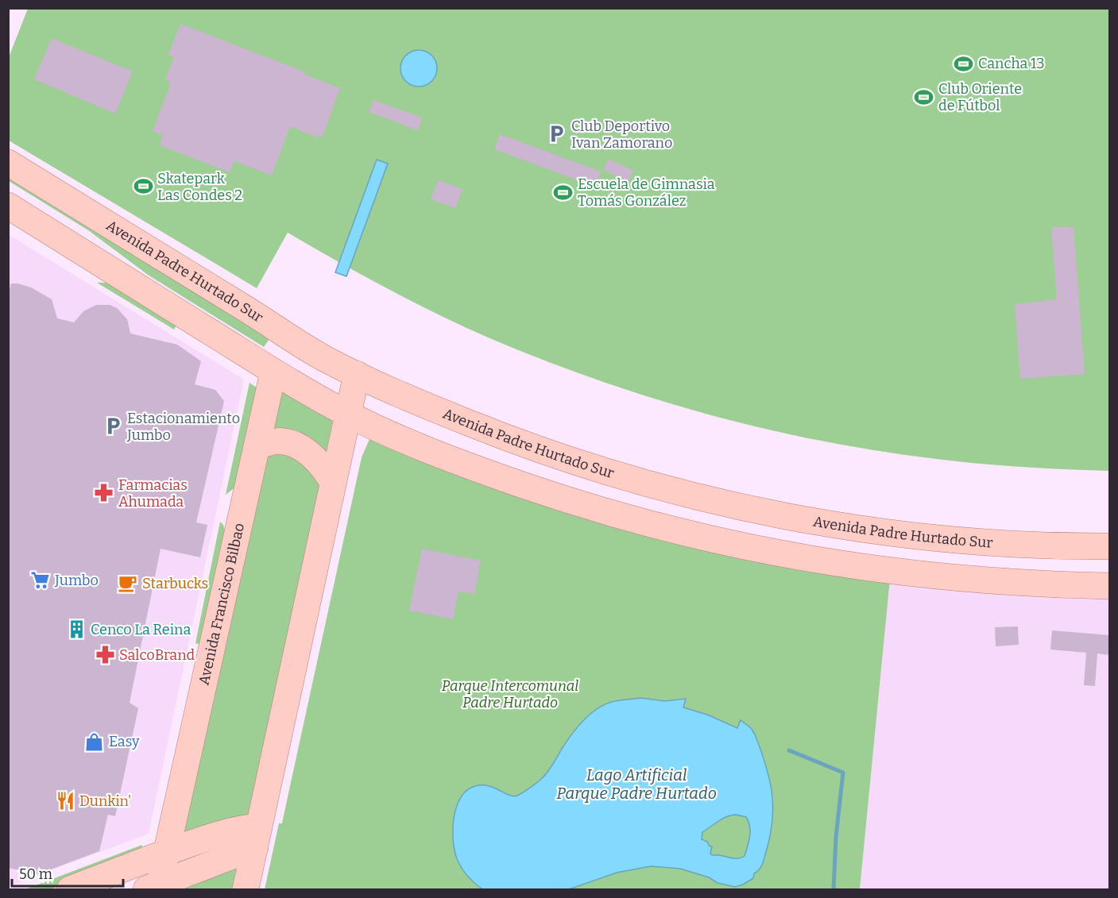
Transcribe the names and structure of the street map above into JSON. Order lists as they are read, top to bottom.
{
  "streets": {
    "main road": ["Avenida Padre Hurtado Sur", "Avenida Francisco Bilbao"]
  },
  "water": ["Lago Artificial Parque Padre Hurtado"],
  "parks": ["Parque Intercomunal Padre Hurtado"],
  "places": {
    "sports": [
      "Cancha 13",
      "Club Oriente de Fútbol",
      "Skatepark Las Condes 2",
      "Escuela de Gimnasia Tomás González"
    ],
    "parking": ["Club Deportivo Ivan Zamorano", "Estacionamiento Jumbo"],
    "pharmacy": ["Farmacias Ahumada", "SalcoBrand"],
    "supermarket": ["Jumbo"],
    "cafe": ["Starbucks"],
    "building": ["Cenco La Reina"],
    "shop": ["Easy"],
    "restaurant": ["Dunkin'"]
  },
  "scale_bar": "50 m"
}
